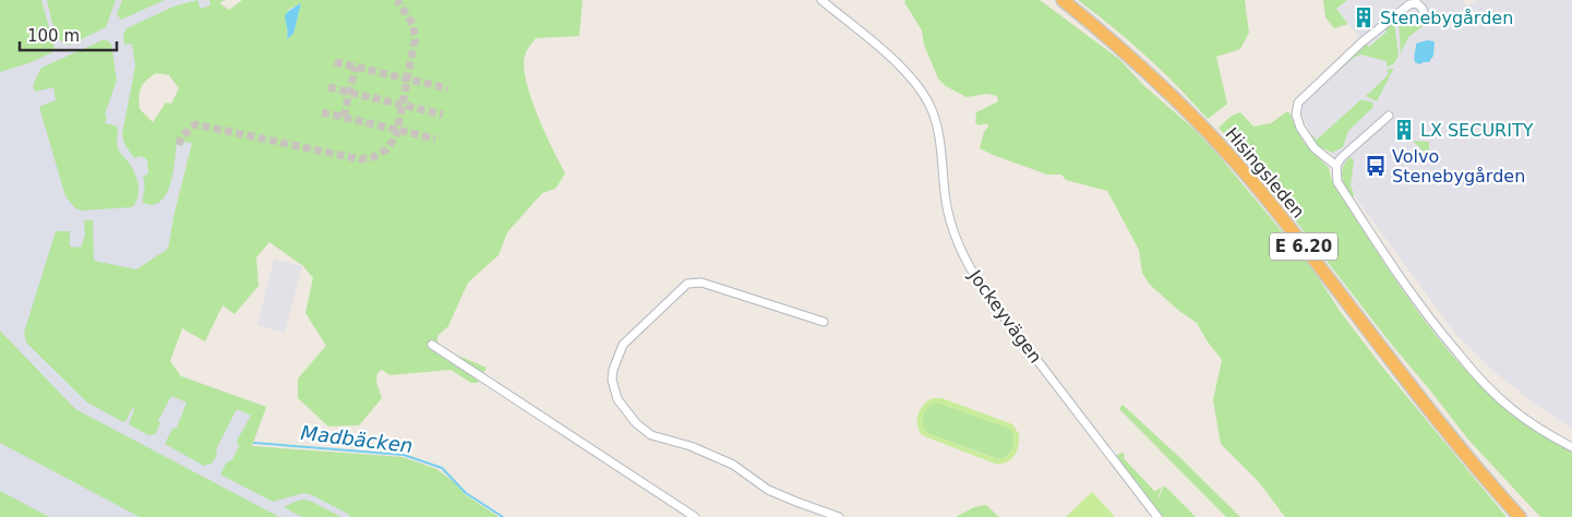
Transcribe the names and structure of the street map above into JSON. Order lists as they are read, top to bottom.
{
  "streets": {
    "highway": ["Hisingsleden", "E 6.20"],
    "street": ["Jockeyvägen"]
  },
  "water": ["Madbäcken"],
  "places": {
    "building": ["Stenebygården", "LX SECURITY"],
    "bus stop": ["Volvo Stenebygården"]
  },
  "scale_bar": "100 m"
}
